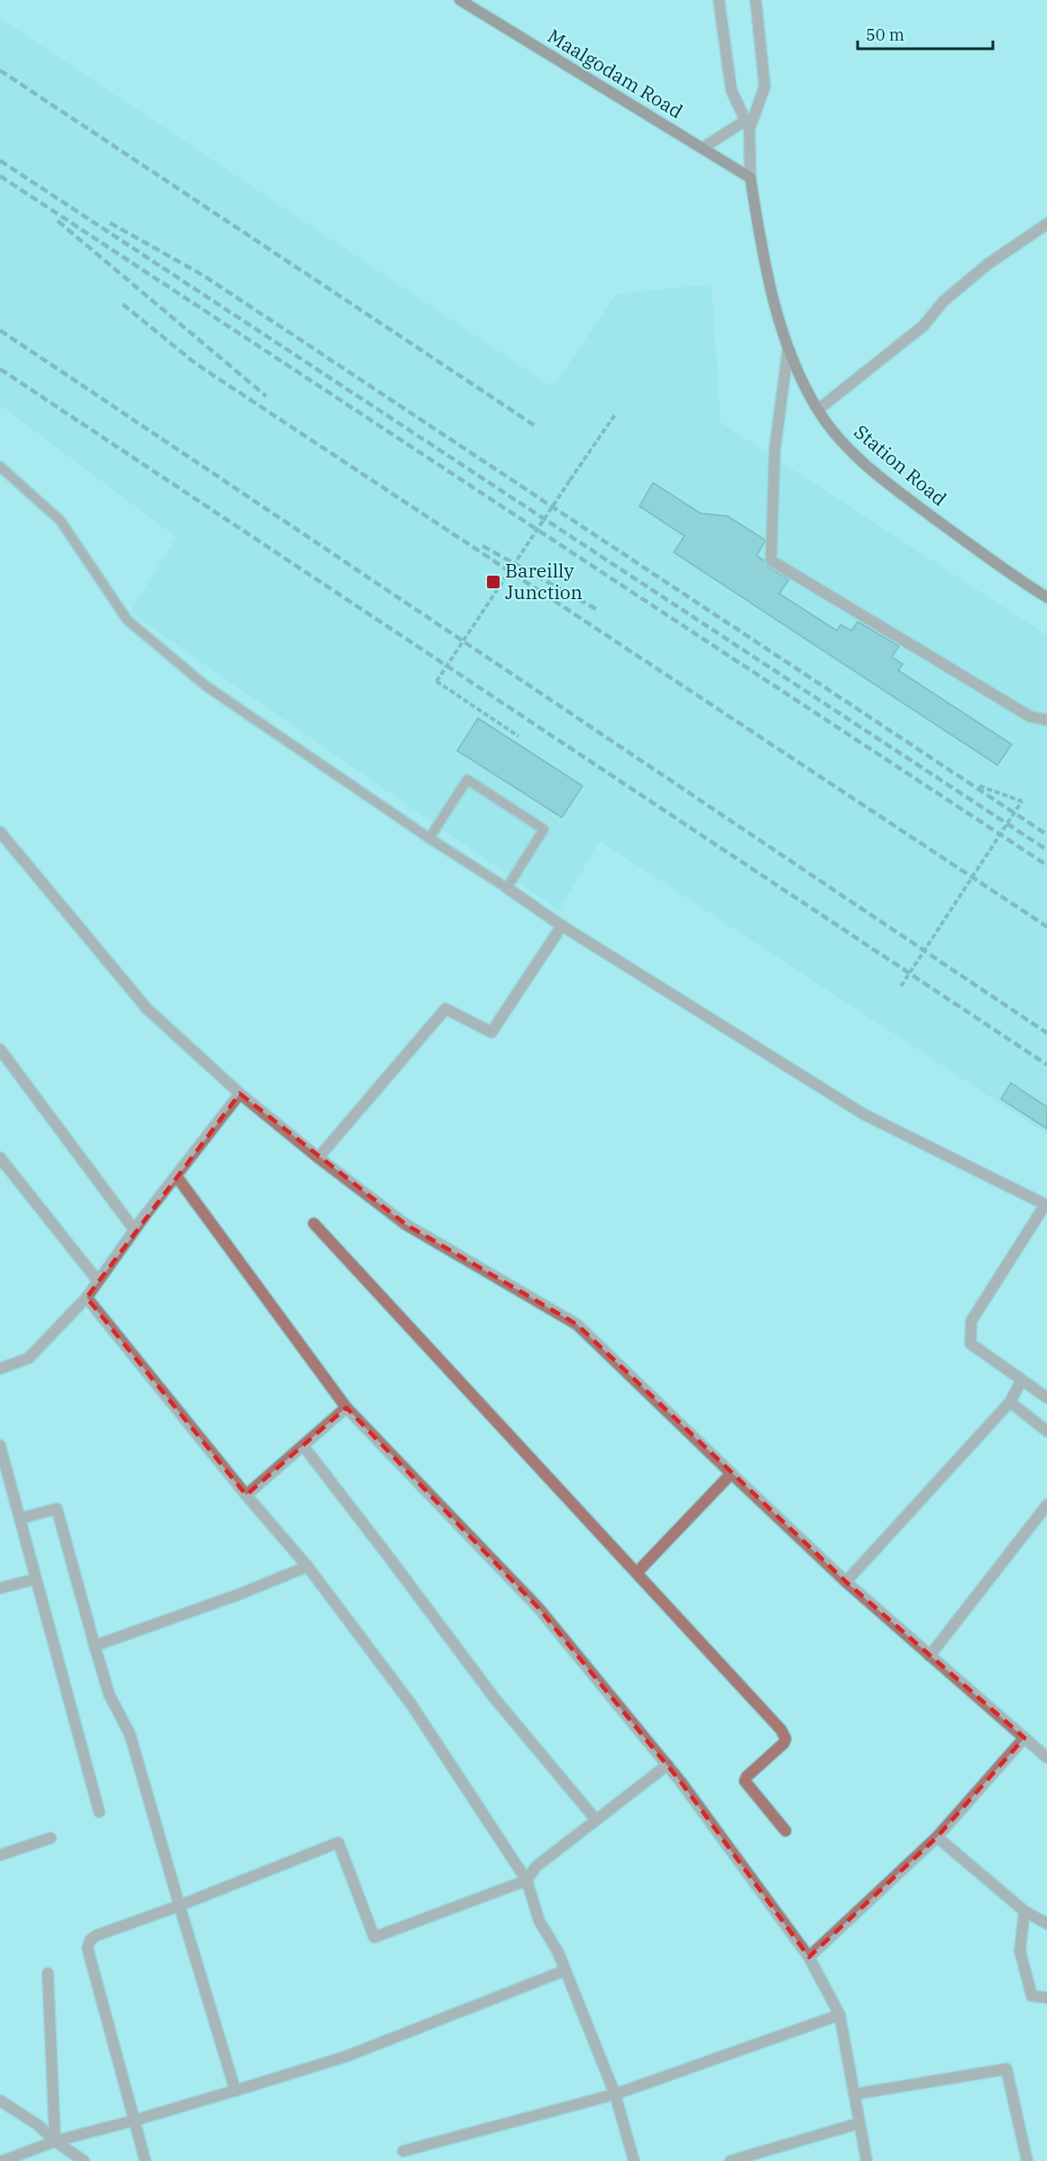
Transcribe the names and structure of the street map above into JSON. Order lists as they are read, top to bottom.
{
  "streets": {
    "main road": ["Maalgodam Road", "Station Road"]
  },
  "crossings": [
    ["Maalgodam Road", "Station Road"]
  ],
  "places": {
    "transit": ["Bareilly Junction"]
  },
  "scale_bar": "50 m"
}
